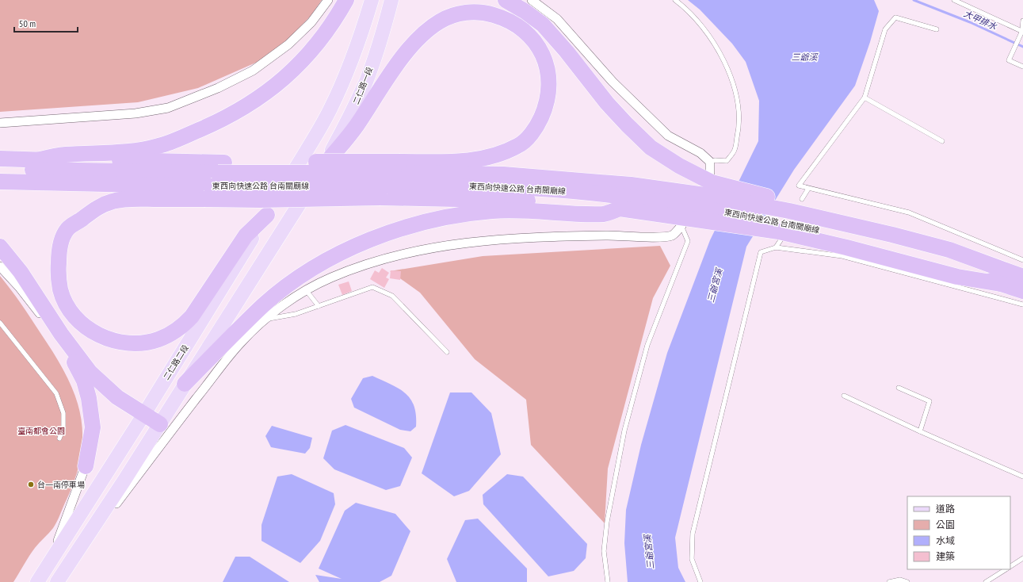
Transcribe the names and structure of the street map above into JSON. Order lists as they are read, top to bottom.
{
  "streets": {
    "highway": ["東西向快速公路 台南關廟線"],
    "main road": ["二仁路一段", "二仁路二段"]
  },
  "water": ["大甲排水", "三爺溪", "三爺宮溪"],
  "parks": ["臺南都會公園"],
  "places": ["台一南停車場"],
  "legend": [
    "道路",
    "公園",
    "水域",
    "建築"
  ],
  "scale_bar": "50 m"
}
